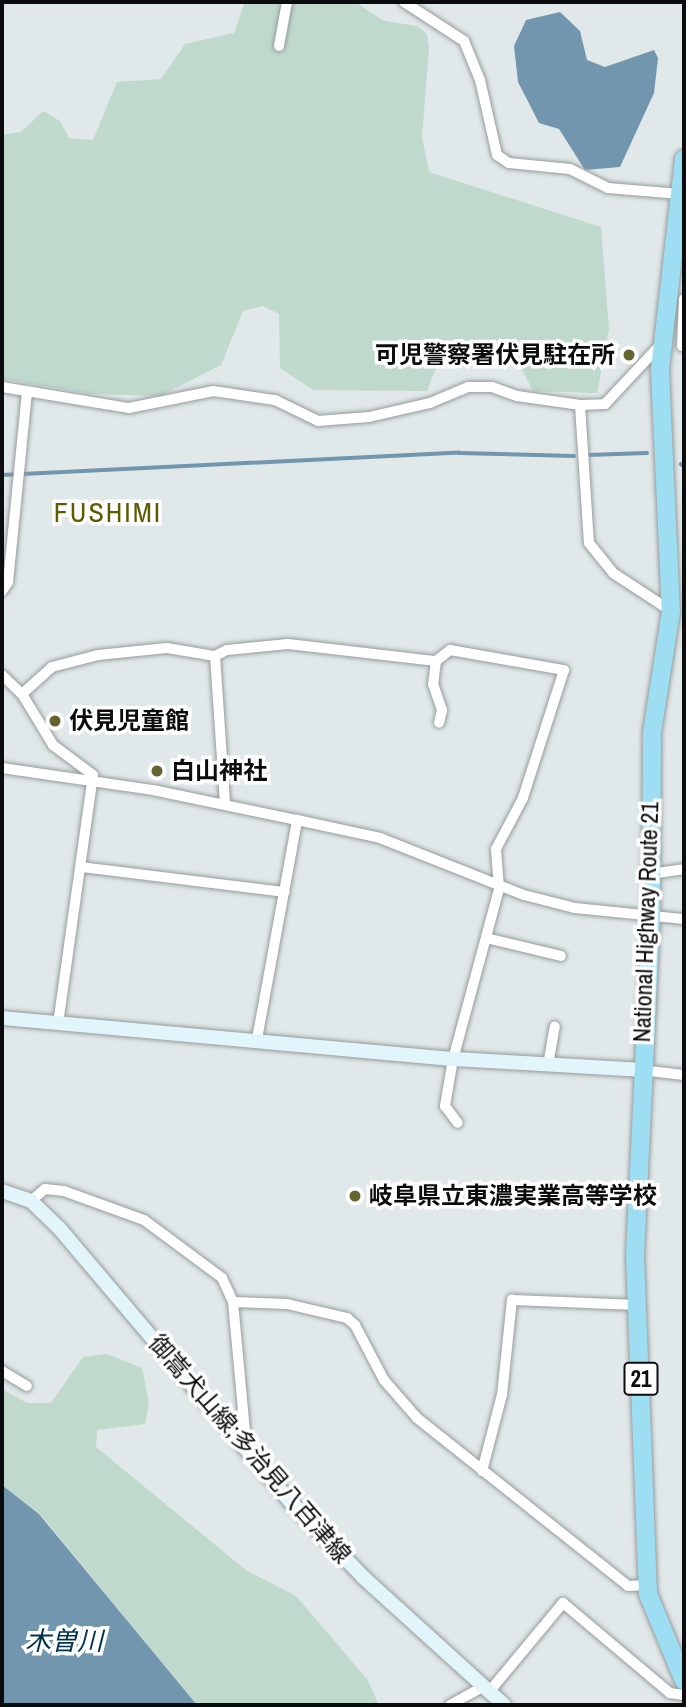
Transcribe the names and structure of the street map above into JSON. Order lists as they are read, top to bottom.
{
  "streets": {
    "highway": ["National Highway Route 21", "21"],
    "main road": ["御嵩犬山線;多治見八百津線"]
  },
  "districts": ["FUSHIMI"],
  "water": ["木曽川"],
  "places": [
    "可児警察署伏見駐在所",
    "伏見児童館",
    "白山神社",
    "岐阜県立東濃実業高等学校"
  ]
}
